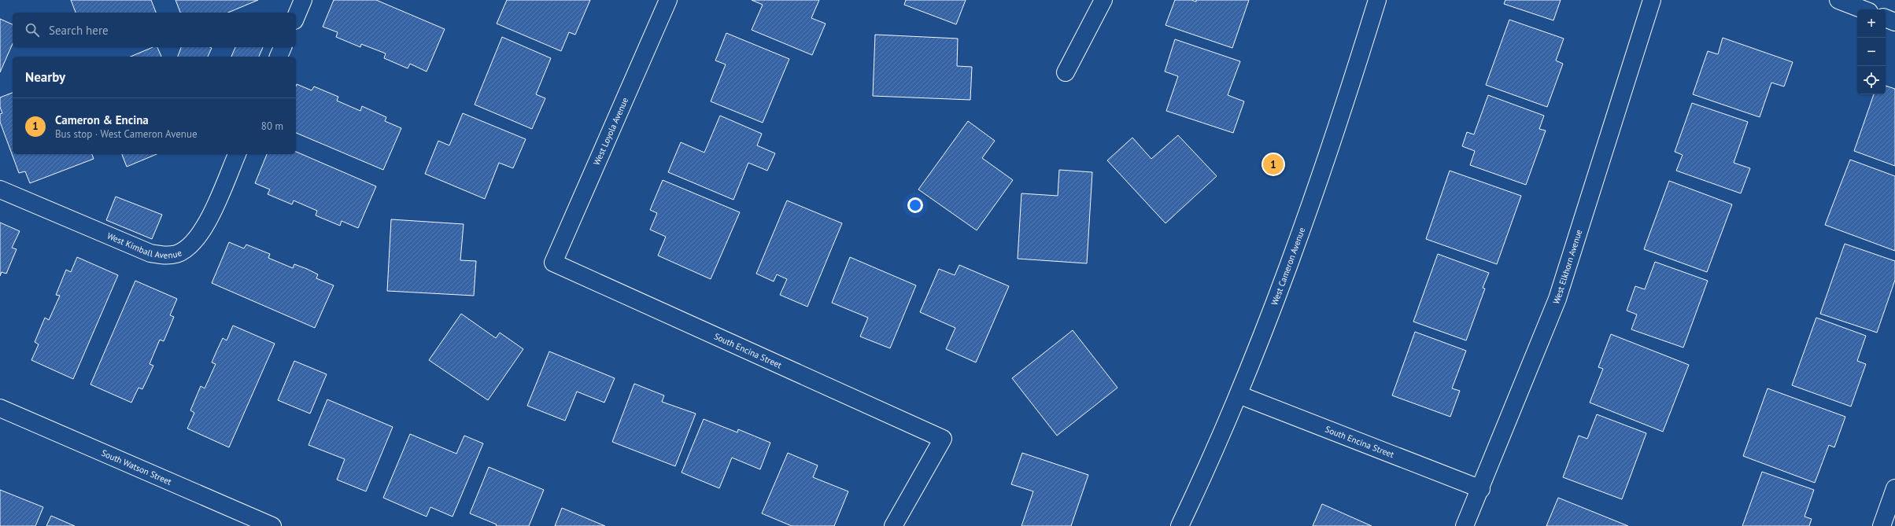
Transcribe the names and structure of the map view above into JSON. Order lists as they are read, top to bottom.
{
  "streets": {
    "street": [
      "West Loyola Avenue",
      "West Kimball Avenue",
      "West Elkhorn Avenue",
      "West Cameron Avenue",
      "South Encina Street",
      "South Watson Street"
    ]
  },
  "crossings": [
    ["West Loyola Avenue", "South Encina Street"],
    ["West Elkhorn Avenue", "South Encina Street"],
    ["West Cameron Avenue", "South Encina Street"]
  ],
  "page": {
    "map_buttons": ["+", "−"],
    "search": "Search here",
    "heading": "Nearby",
    "list": [
      {
        "mark": "1",
        "name": "Cameron & Encina",
        "note": "Bus stop · West Cameron Avenue",
        "value": "80 m"
      }
    ],
    "pins": "1"
  }
}
